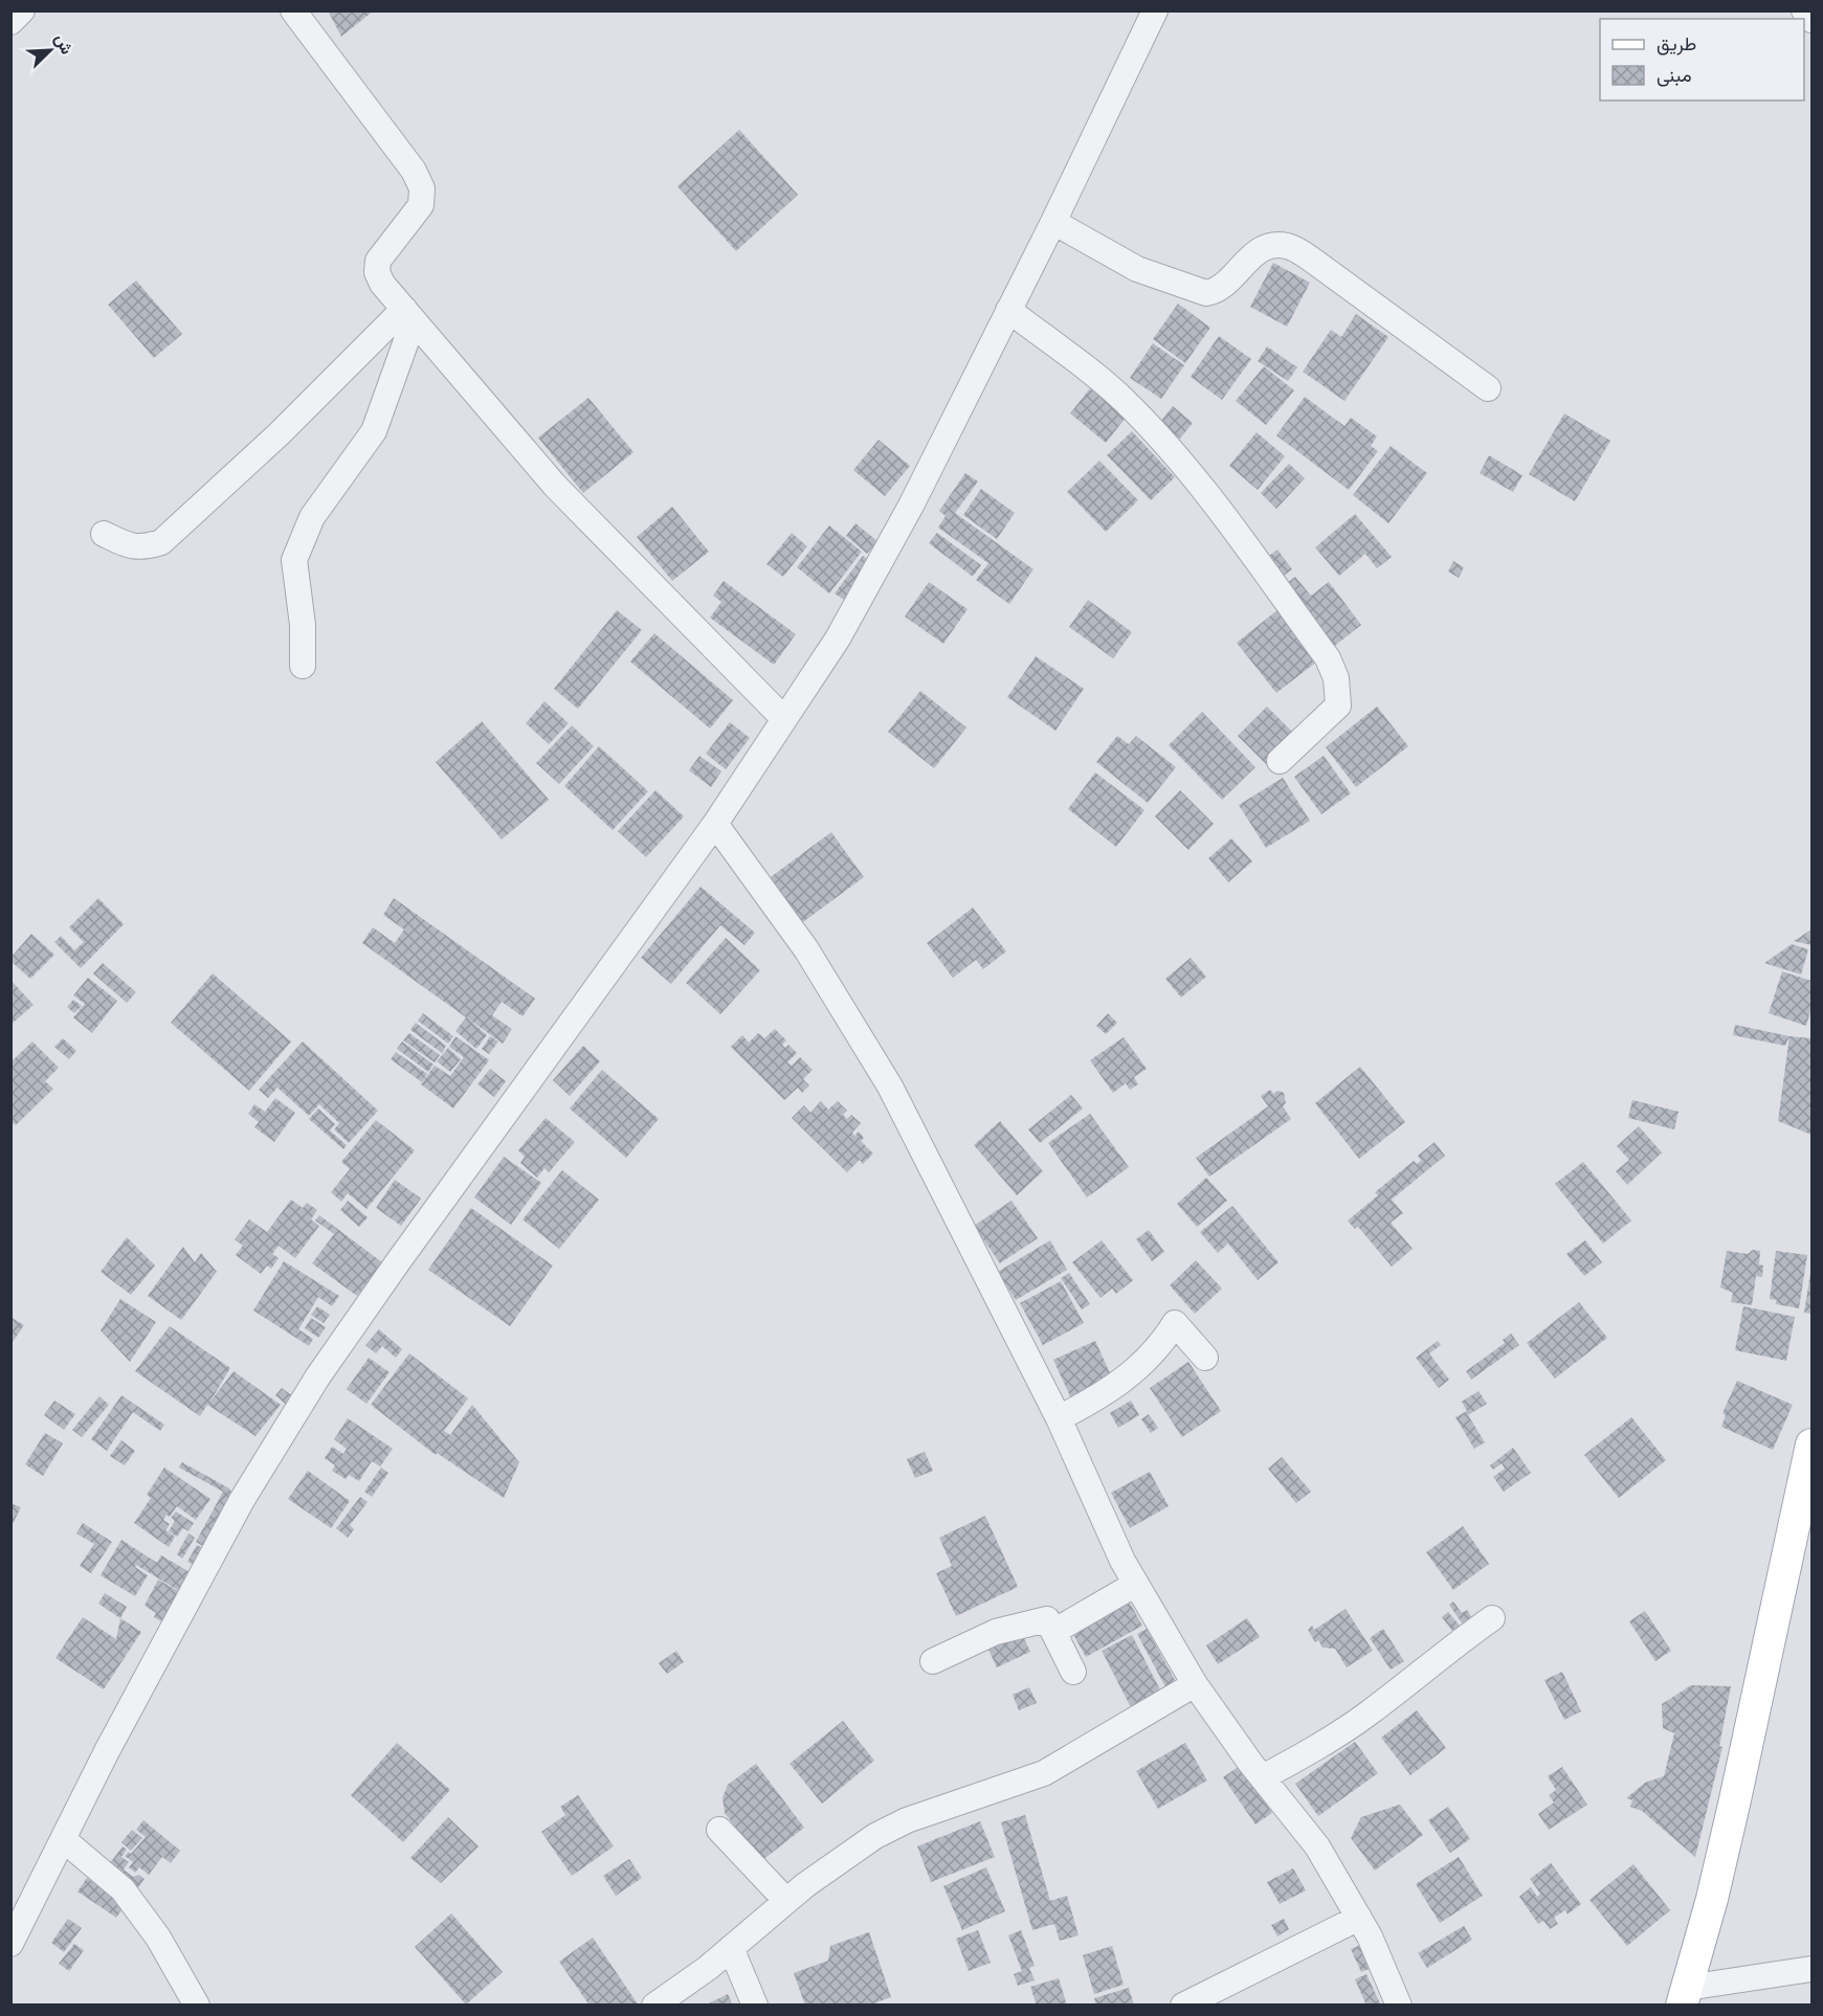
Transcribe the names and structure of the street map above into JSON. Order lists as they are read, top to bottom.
{
  "legend": ["طريق", "مبنى"],
  "north": "top right"
}
